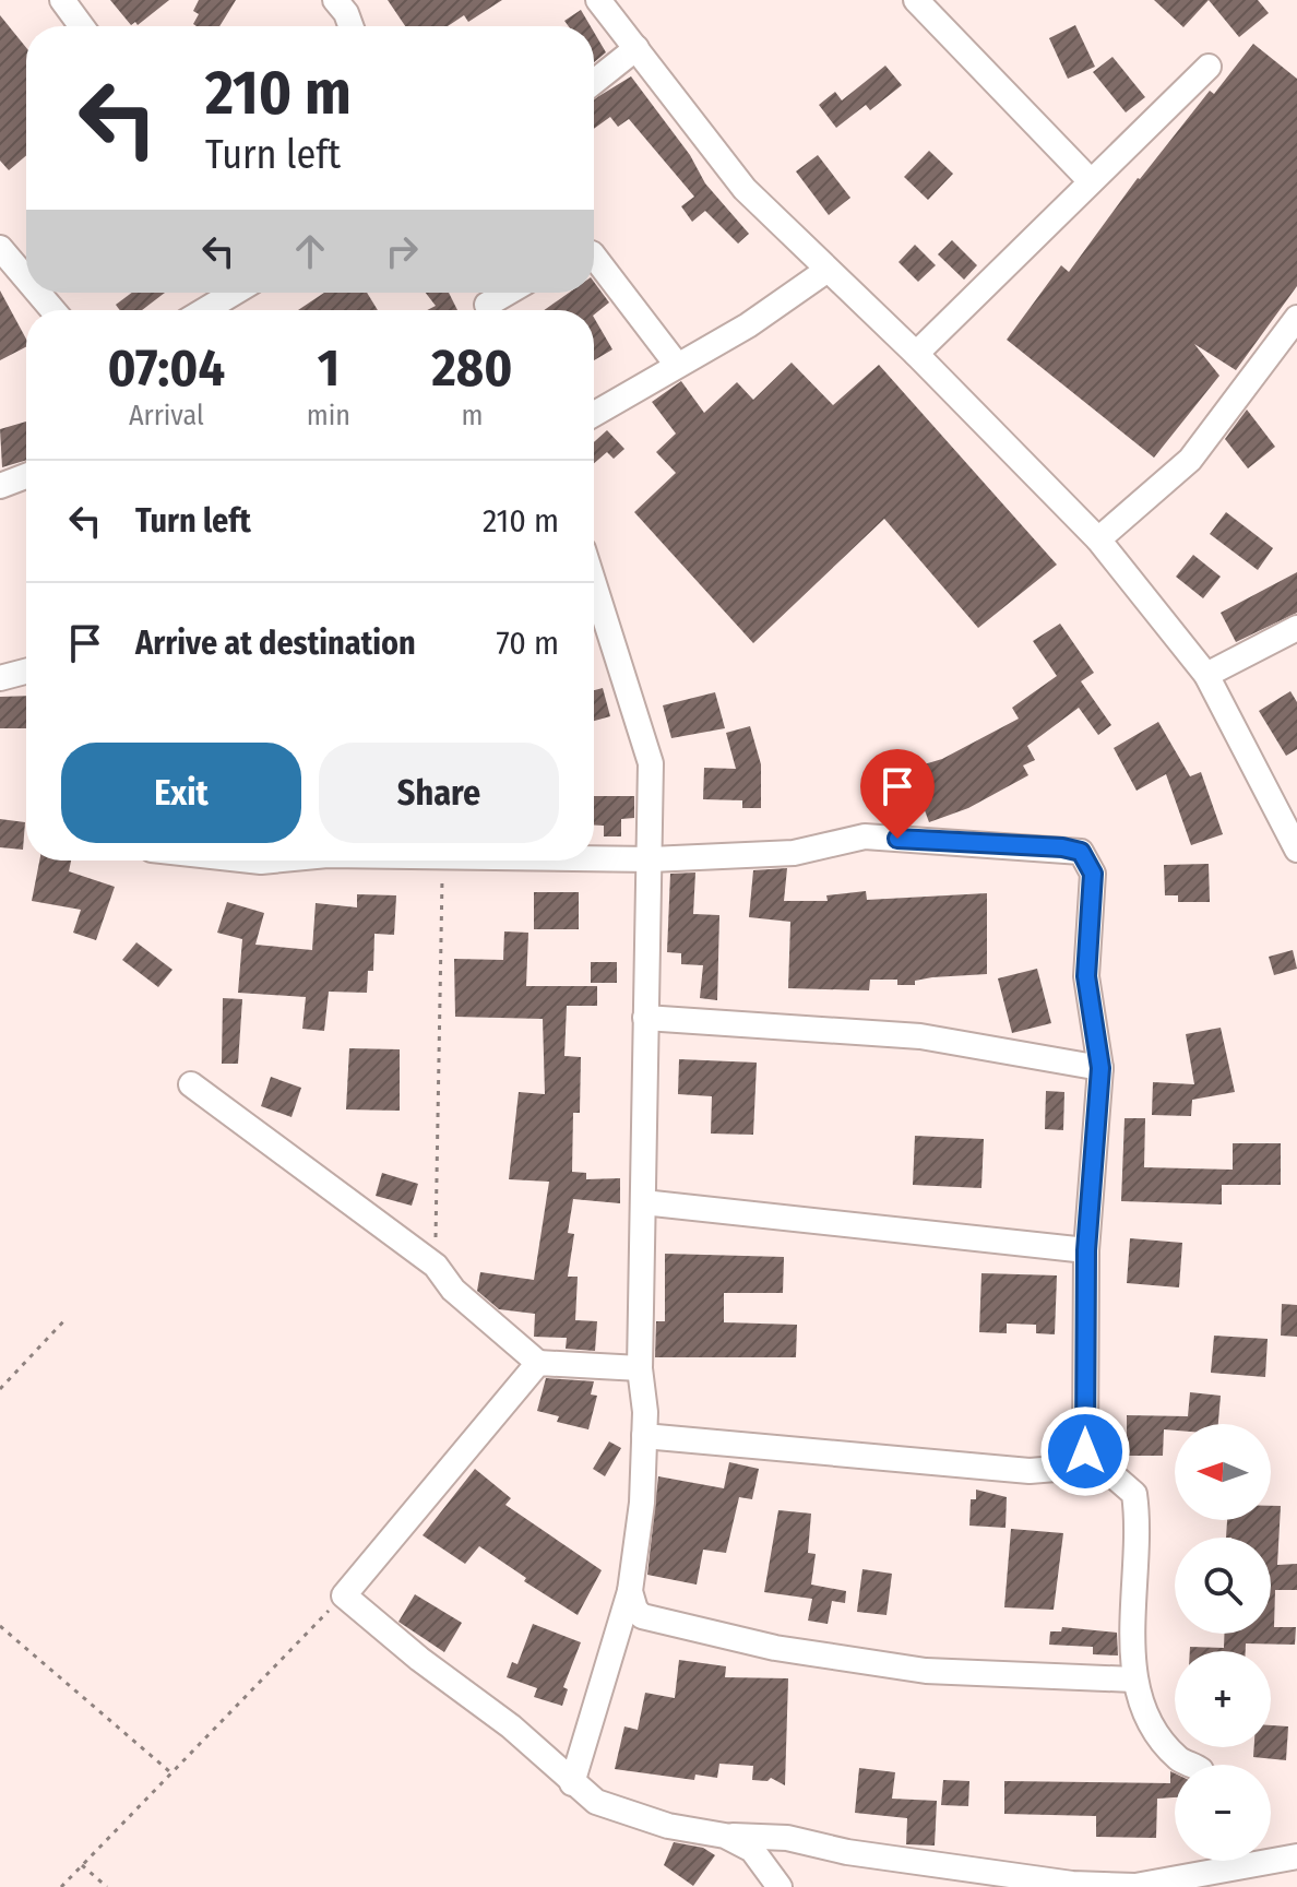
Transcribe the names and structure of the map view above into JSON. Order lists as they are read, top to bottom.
{
  "north": "left",
  "page": {
    "turn": ["210 m", "Turn left"],
    "eta": [
      "07:04",
      "Arrival",
      "1",
      "min",
      "280",
      "m"
    ],
    "list": [
      {
        "name": "Turn left",
        "value": "210 m"
      },
      {
        "name": "Arrive at destination",
        "value": "70 m"
      }
    ],
    "buttons": ["Exit", "Share"],
    "map_buttons": ["+", "−"]
  }
}
